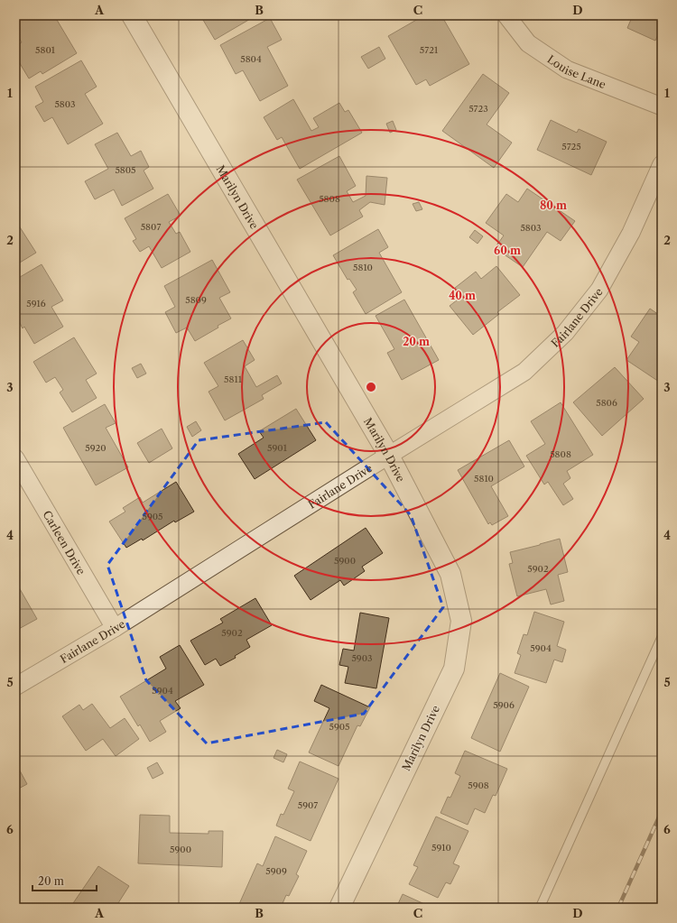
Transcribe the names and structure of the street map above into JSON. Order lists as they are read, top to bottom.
{
  "streets": {
    "street": [
      "Louise Lane",
      "Marilyn Drive",
      "Fairlane Drive",
      "Carleen Drive"
    ]
  },
  "crossings": [
    ["Marilyn Drive", "Fairlane Drive"],
    ["Fairlane Drive", "Carleen Drive"]
  ],
  "house_numbers": [
    "5801",
    "5721",
    "5804",
    "5803",
    "5723",
    "5725",
    "5805",
    "5808",
    "5807",
    "5803",
    "5810",
    "5809",
    "5916",
    "5811",
    "5806",
    "5920",
    "5901",
    "5808",
    "5810",
    "5905",
    "5900",
    "5902",
    "5902",
    "5904",
    "5903",
    "5904",
    "5906",
    "5905",
    "5908",
    "5907",
    "5910",
    "5900",
    "5909"
  ],
  "scale_bar": "20 m",
  "grid": {
    "columns": [
      "A",
      "B",
      "C",
      "D"
    ],
    "rows": [
      "1",
      "2",
      "3",
      "4",
      "5",
      "6"
    ]
  },
  "rings": [
    "80 m",
    "60 m",
    "40 m",
    "20 m"
  ]
}
